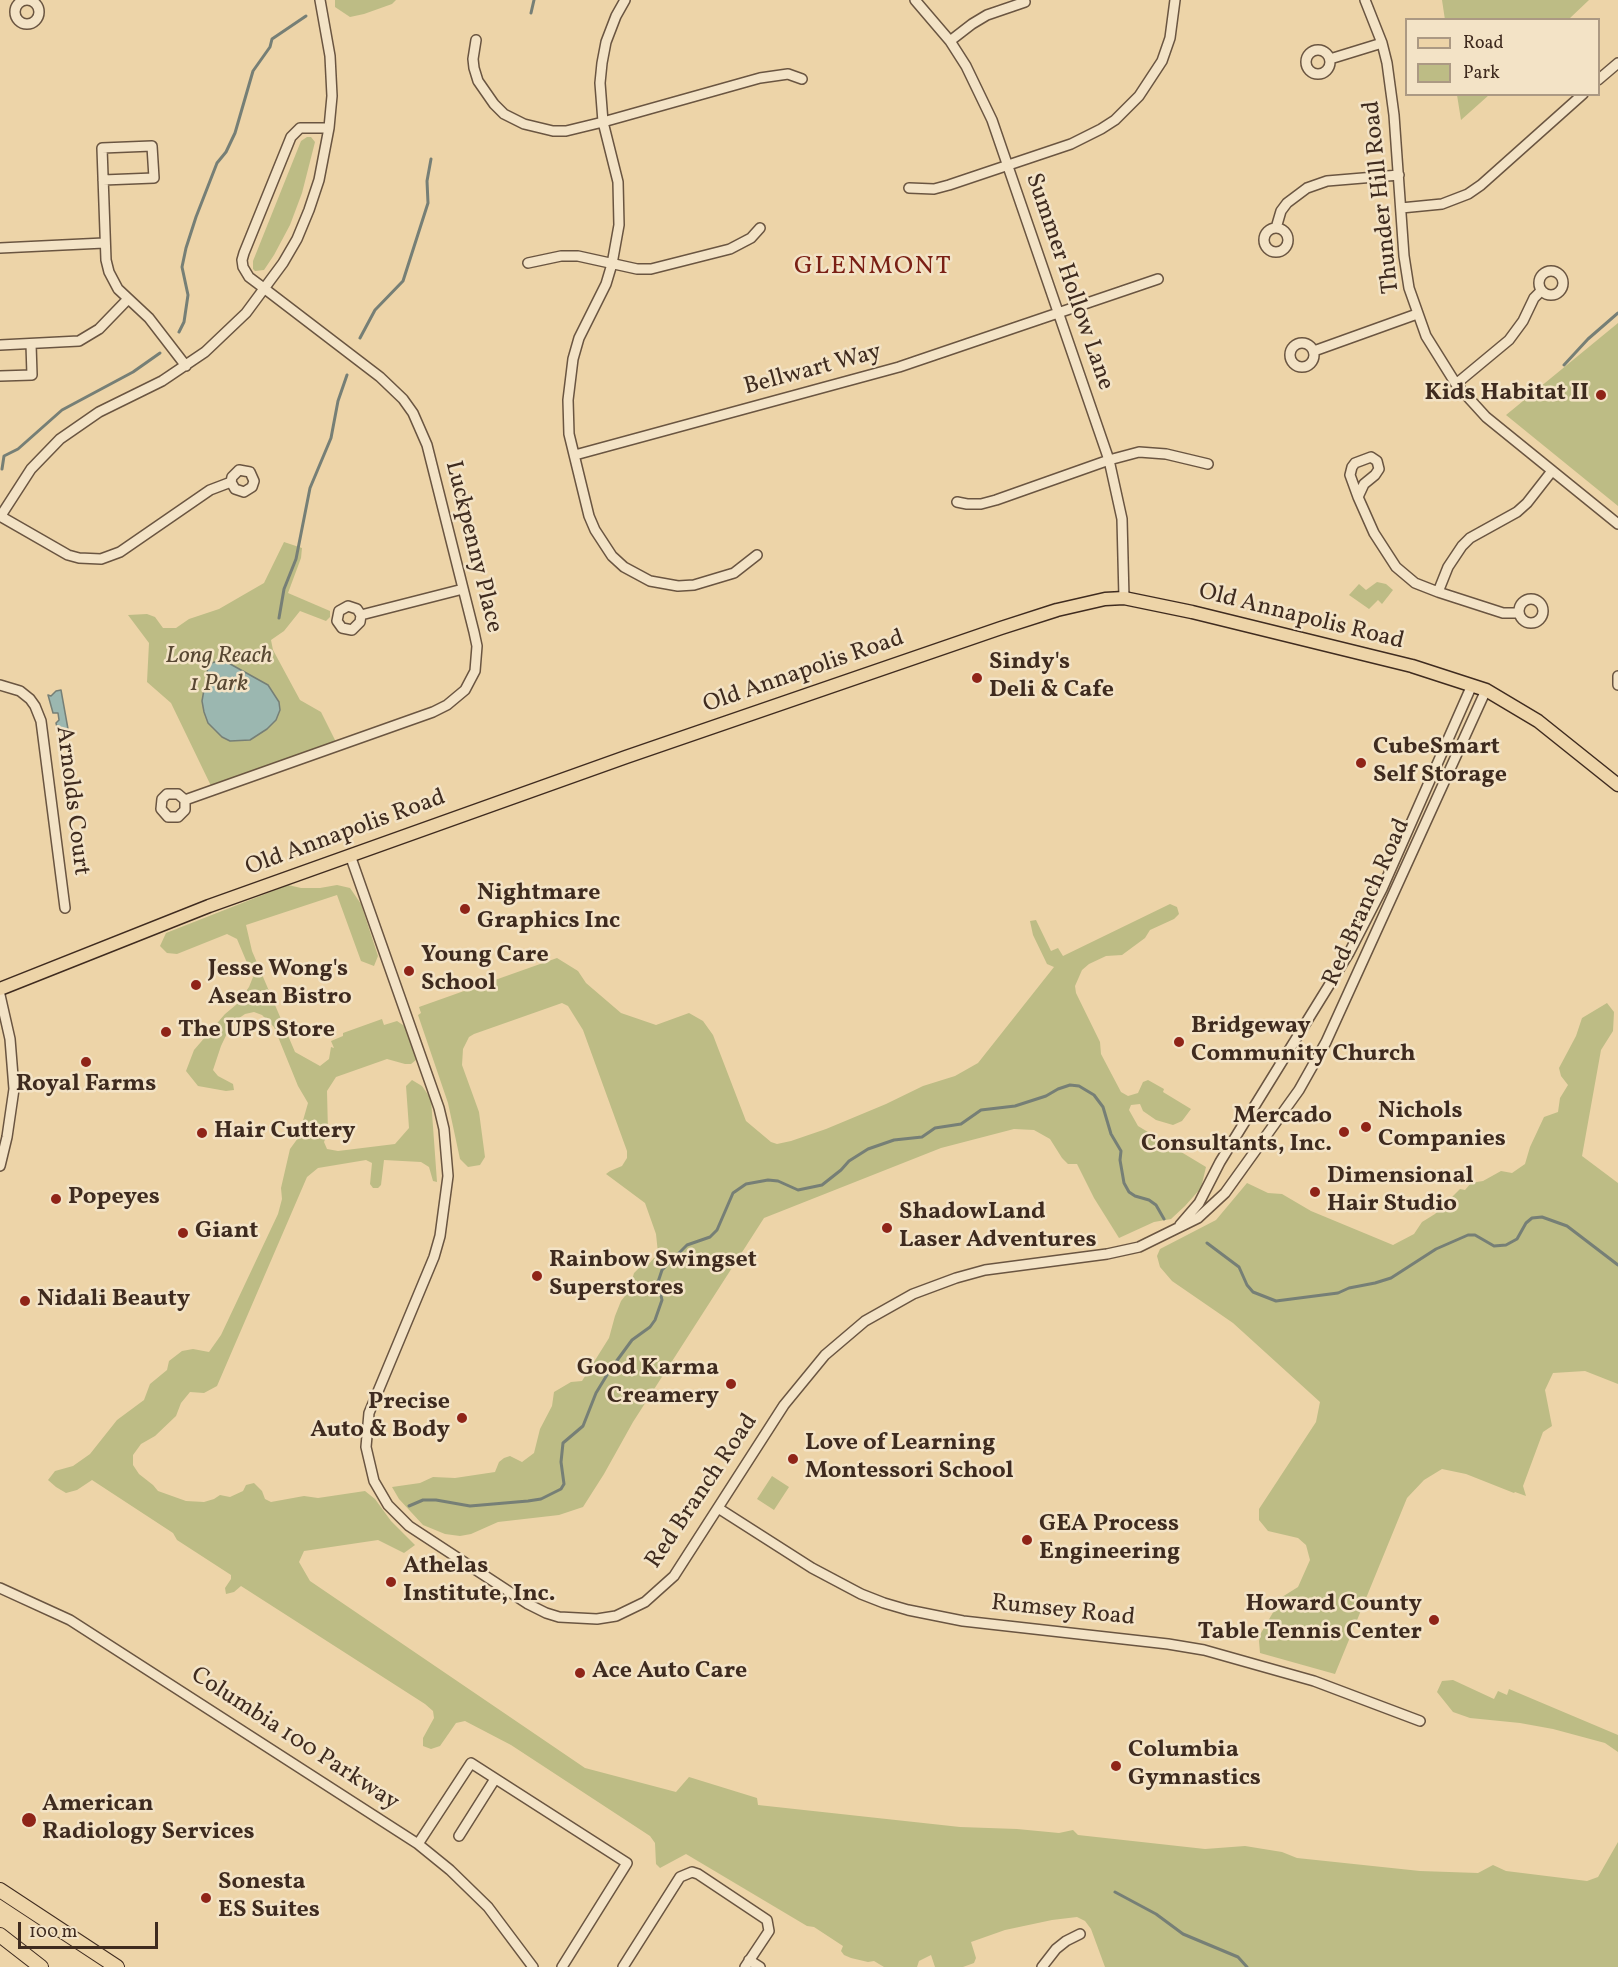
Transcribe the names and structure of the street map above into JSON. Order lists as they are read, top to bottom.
{
  "streets": {
    "main road": ["Old Annapolis Road"],
    "street": [
      "Thunder Hill Road",
      "Summer Hollow Lane",
      "Bellwart Way",
      "Luckpenny Place",
      "Arnolds Court",
      "Red Branch Road",
      "Rumsey Road",
      "Columbia 100 Parkway"
    ]
  },
  "crossings": [
    ["Summer Hollow Lane", "Bellwart Way"],
    ["Summer Hollow Lane", "Old Annapolis Road"],
    ["Old Annapolis Road", "Red Branch Road"],
    ["Red Branch Road", "Rumsey Road"]
  ],
  "districts": ["GLENMONT"],
  "parks": ["Long Reach 1 Park"],
  "places": [
    "Kids Habitat II",
    "Sindy's Deli & Cafe",
    "CubeSmart Self Storage",
    "Nightmare Graphics Inc",
    "Young Care School",
    "Jesse Wong's Asean Bistro",
    "The UPS Store",
    "Bridgeway Community Church",
    "Royal Farms",
    "Nichols Companies",
    "Mercado Consultants, Inc.",
    "Hair Cuttery",
    "Dimensional Hair Studio",
    "Popeyes",
    "ShadowLand Laser Adventures",
    "Giant",
    "Rainbow Swingset Superstores",
    "Nidali Beauty",
    "Good Karma Creamery",
    "Precise Auto & Body",
    "Love of Learning Montessori School",
    "GEA Process Engineering",
    "Athelas Institute, Inc.",
    "Howard County Table Tennis Center",
    "Ace Auto Care",
    "Columbia Gymnastics",
    "American Radiology Services",
    "Sonesta ES Suites"
  ],
  "legend": ["Road", "Park"],
  "scale_bar": "100 m"
}
